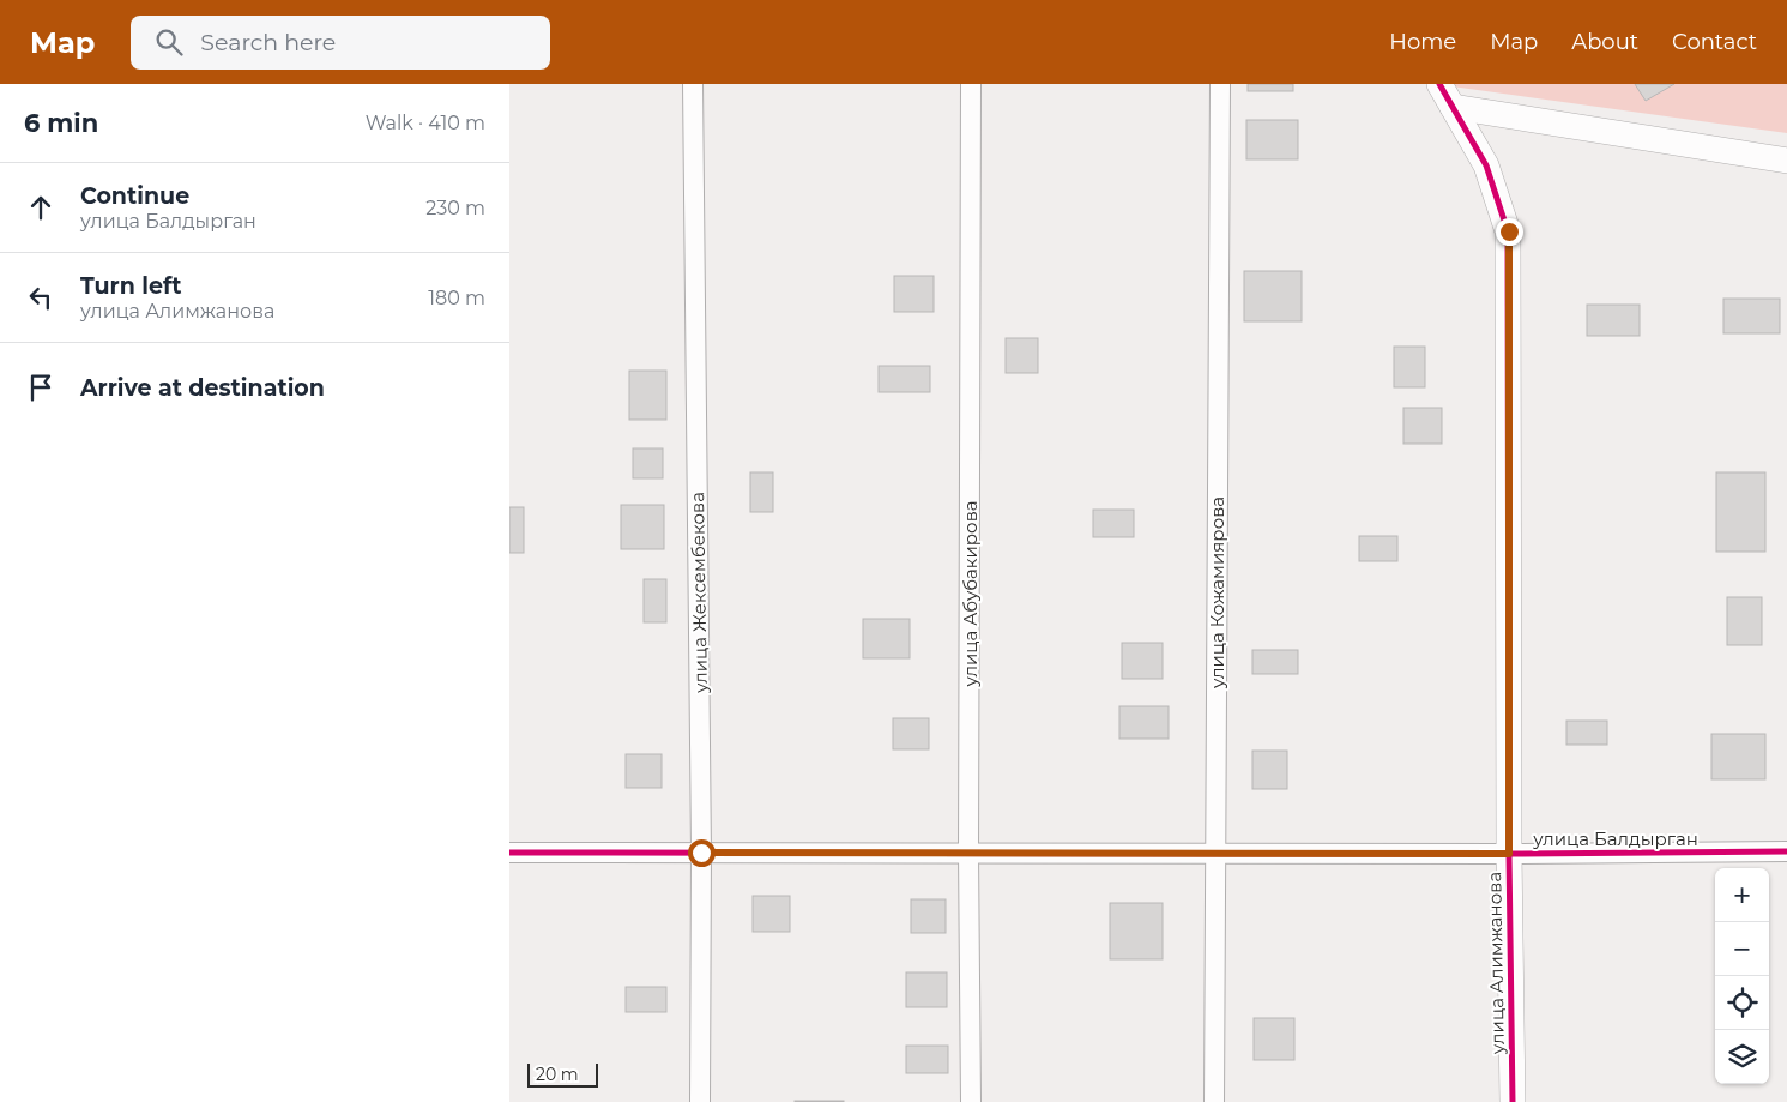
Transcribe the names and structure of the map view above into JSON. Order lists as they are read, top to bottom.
{
  "streets": {
    "street": [
      "улица Жексембекова",
      "улица Кожамиярова",
      "улица Абубакирова",
      "улица Балдырган",
      "улица Алимжанова"
    ]
  },
  "crossings": [
    ["улица Жексембекова", "улица Балдырган"],
    ["улица Кожамиярова", "улица Балдырган"],
    ["улица Абубакирова", "улица Балдырган"],
    ["улица Балдырган", "улица Алимжанова"]
  ],
  "scale_bar": "20 m",
  "page": {
    "header": "Map",
    "search": "Search here",
    "nav": [
      "Home",
      "Map",
      "About",
      "Contact"
    ],
    "heading": ["6 min", "Walk · 410 m"],
    "list": [
      ["Continue", "улица Балдырган", "230 m"],
      ["Turn left", "улица Алимжанова", "180 m"],
      "Arrive at destination"
    ],
    "map_buttons": ["+", "−"],
    "scale": "20 m"
  }
}
